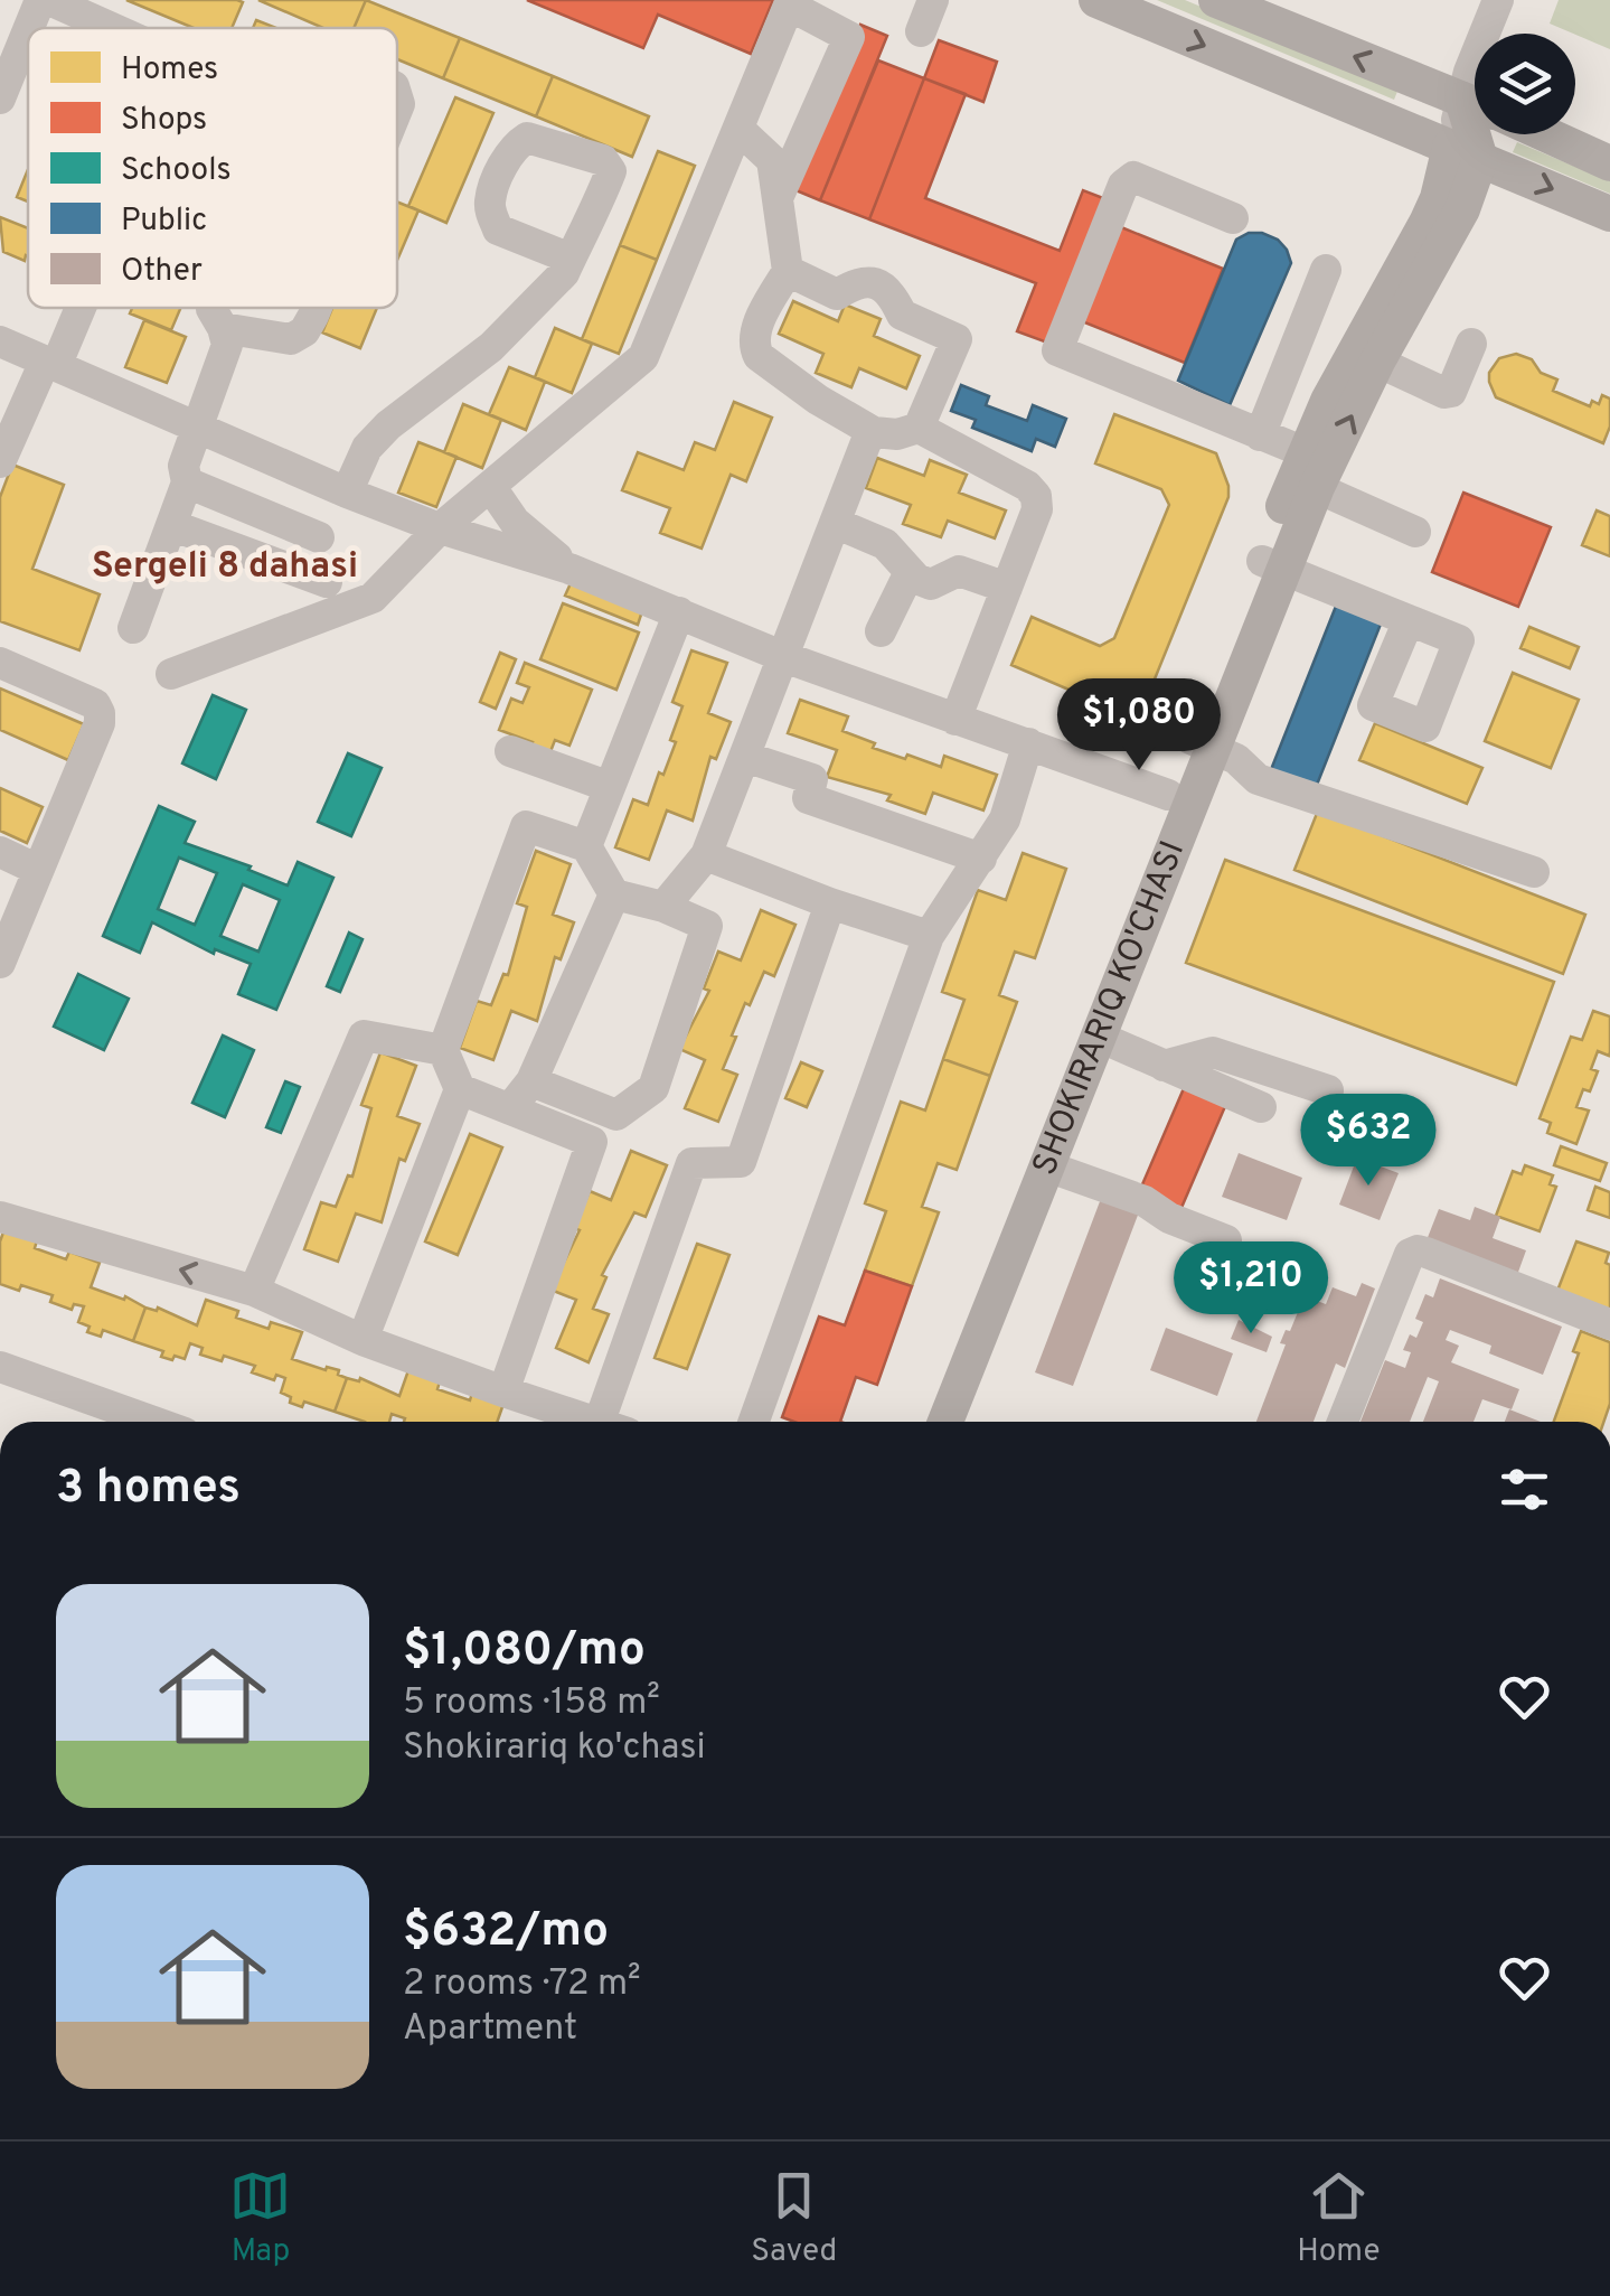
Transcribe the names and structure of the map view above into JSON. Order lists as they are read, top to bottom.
{
  "streets": {
    "main road": ["SHOKIRARIQ KO'CHASI"]
  },
  "districts": ["Sergeli 8 dahasi"],
  "legend": [
    "Homes",
    "Shops",
    "Schools",
    "Public",
    "Other"
  ],
  "page": {
    "price": ["$1,080", "$632", "$1,210"],
    "heading": "3 homes",
    "list": [
      {
        "name": "$1,080/mo",
        "note": "5 rooms · 158 m² · Shokirariq ko'chasi"
      },
      {
        "name": "$632/mo",
        "note": "2 rooms · 72 m² · Apartment"
      }
    ],
    "tabs": ["Map", "Saved", "Home"]
  }
}
